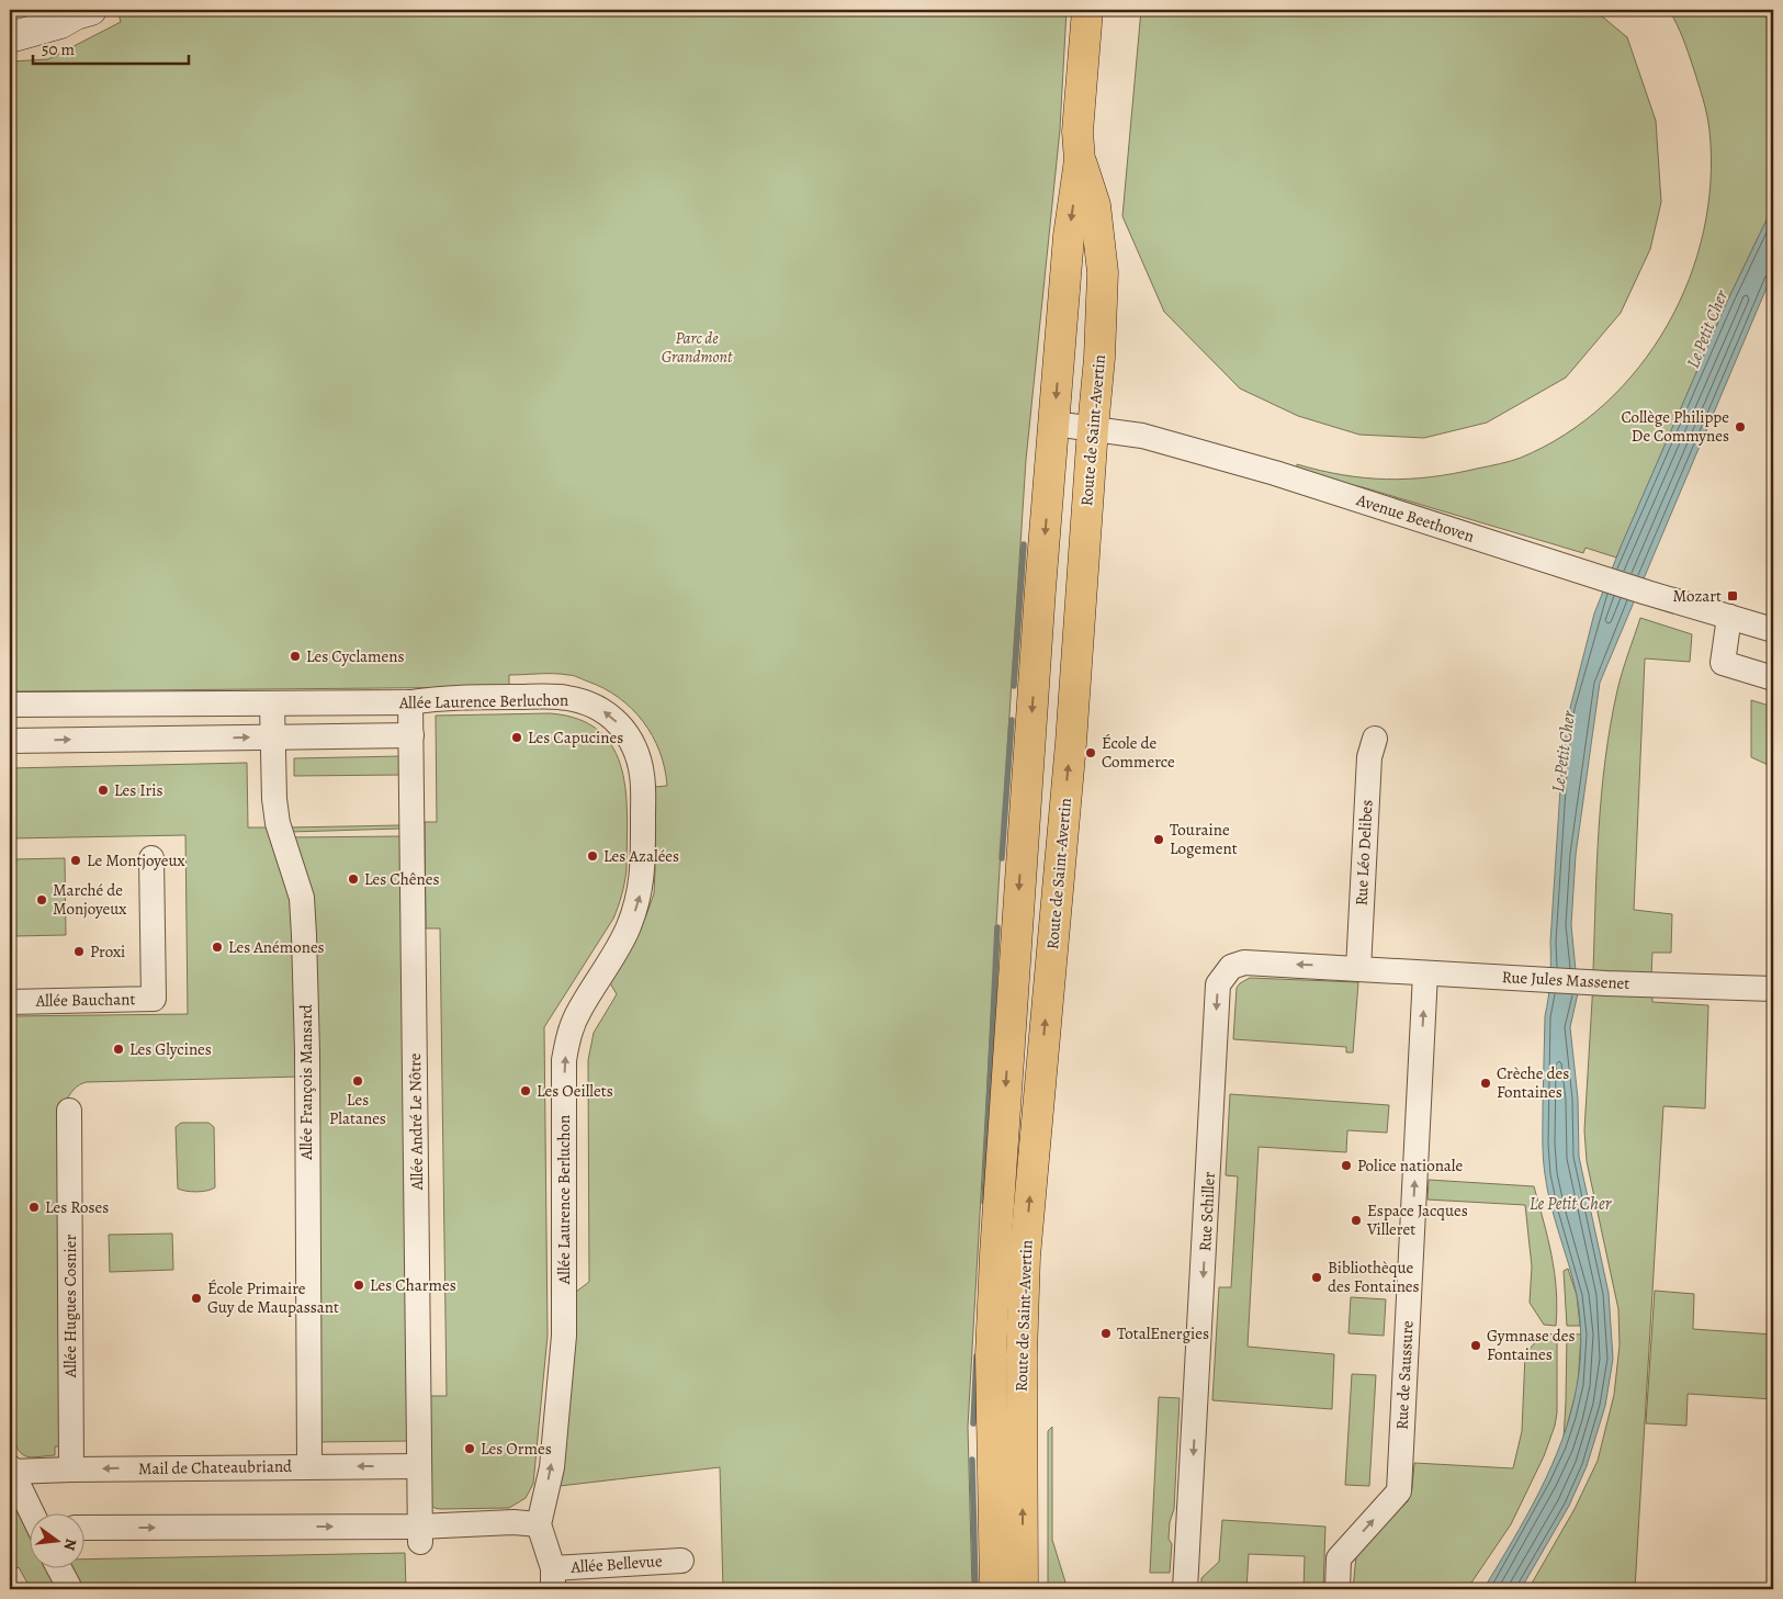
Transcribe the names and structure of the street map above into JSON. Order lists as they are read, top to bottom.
{
  "streets": {
    "main road": ["Route de Saint-Avertin"],
    "street": [
      "Avenue Beethoven",
      "Allée Laurence Berluchon",
      "Rue Léo Delibes",
      "Rue Jules Massenet",
      "Allée Bauchant",
      "Allée François Mansard",
      "Allée André Le Nôtre",
      "Rue Schiller",
      "Allée Hugues Cosnier",
      "Rue de Saussure",
      "Mail de Chateaubriand",
      "Allée Bellevue"
    ]
  },
  "crossings": [
    ["Route de Saint-Avertin", "Avenue Beethoven"],
    ["Allée Laurence Berluchon", "Allée François Mansard"],
    ["Allée Laurence Berluchon", "Allée André Le Nôtre"],
    ["Allée Laurence Berluchon", "Allée Bellevue"],
    ["Rue Léo Delibes", "Rue Jules Massenet"],
    ["Rue Léo Delibes", "Rue Schiller"],
    ["Rue Jules Massenet", "Rue Schiller"],
    ["Rue Jules Massenet", "Rue de Saussure"],
    ["Allée François Mansard", "Mail de Chateaubriand"],
    ["Allée André Le Nôtre", "Mail de Chateaubriand"],
    ["Allée Hugues Cosnier", "Mail de Chateaubriand"]
  ],
  "one_way": ["Rue Schiller", "Rue de Saussure"],
  "water": ["Le Petit Cher"],
  "parks": ["Parc de Grandmont"],
  "places": {
    "other": [
      "Collège Philippe De Commynes",
      "Les Cyclamens",
      "Les Capucines",
      "École de Commerce",
      "Les Iris",
      "Touraine Logement",
      "Les Azalées",
      "Le Montjoyeux",
      "Les Chênes",
      "Marché de Monjoyeux",
      "Les Anémones",
      "Proxi",
      "Les Glycines",
      "Les Platanes",
      "Crèche des Fontaines",
      "Les Oeillets",
      "Police nationale",
      "Les Roses",
      "Espace Jacques Villeret",
      "Bibliothèque des Fontaines",
      "Les Charmes",
      "École Primaire Guy de Maupassant",
      "TotalEnergies",
      "Gymnase des Fontaines",
      "Les Ormes"
    ],
    "transit": ["Mozart"]
  },
  "scale_bar": "50 m",
  "north": "right"
}
